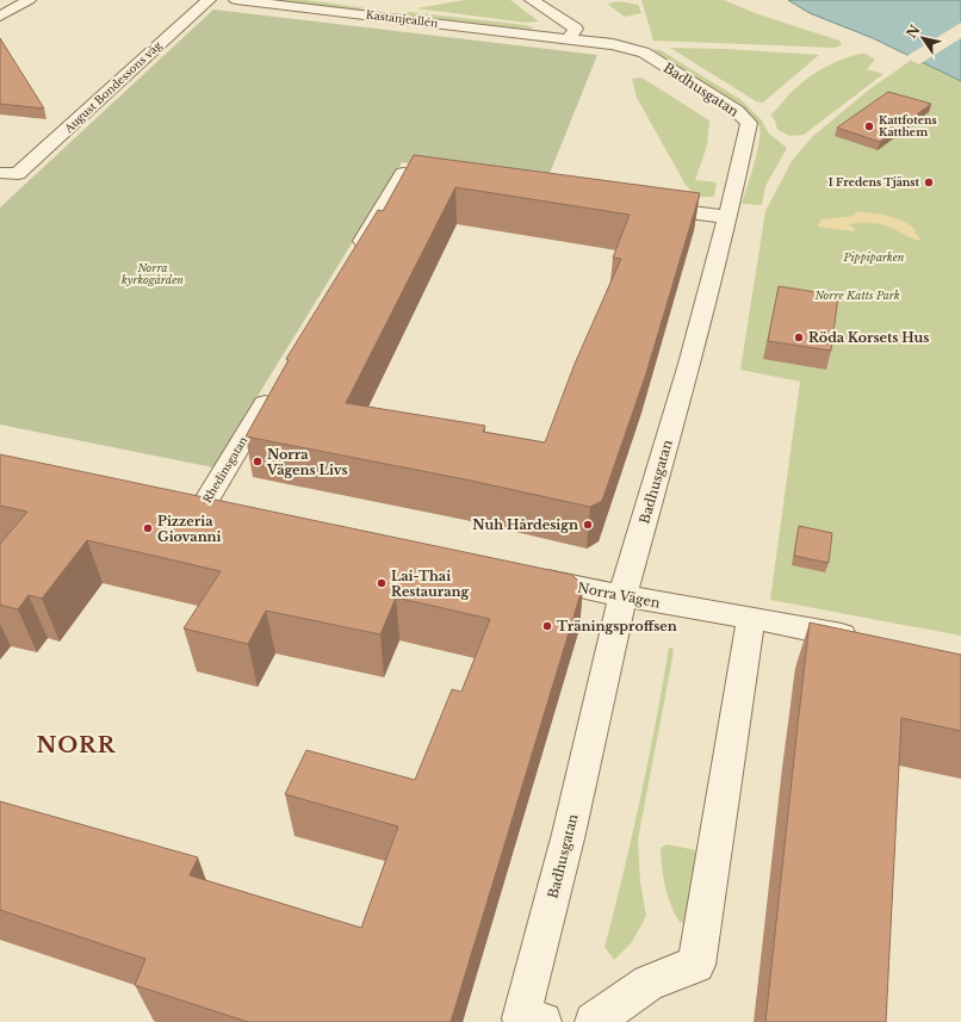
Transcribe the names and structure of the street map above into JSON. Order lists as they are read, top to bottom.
{
  "streets": {
    "street": [
      "Kastanjeallén",
      "August Bondessons väg",
      "Badhusgatan",
      "Rhedinsgatan",
      "Norra Vägen"
    ]
  },
  "crossings": [
    ["Kastanjeallén", "Badhusgatan"],
    ["Badhusgatan", "Norra Vägen"]
  ],
  "districts": ["NORR"],
  "parks": ["Pippiparken", "Norra kyrkogården", "Norre Katts Park"],
  "places": [
    "Kattfotens Katthem",
    "I Fredens Tjänst",
    "Röda Korsets Hus",
    "Norra Vägens Livs",
    "Nuh Hårdesign",
    "Pizzeria Giovanni",
    "Lai-Thai Restaurang",
    "Träningsproffsen"
  ],
  "north": "top left"
}
